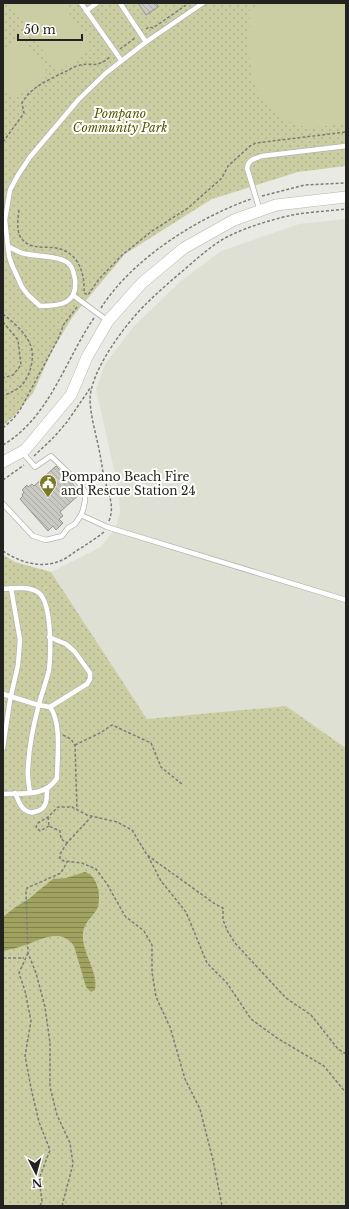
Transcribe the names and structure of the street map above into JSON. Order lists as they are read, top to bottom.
{
  "parks": ["Pompano Community Park"],
  "places": {
    "public building": ["Pompano Beach Fire and Rescue Station 24"]
  },
  "scale_bar": "50 m",
  "north": "bottom"
}
